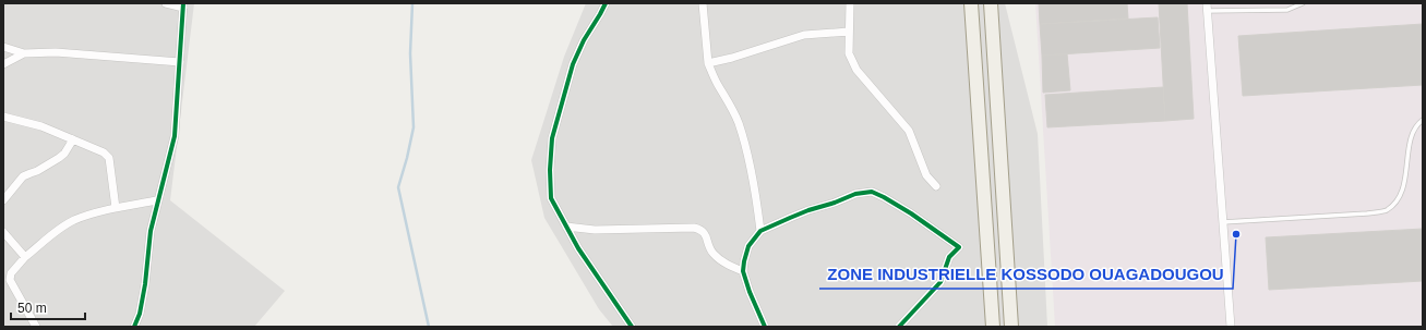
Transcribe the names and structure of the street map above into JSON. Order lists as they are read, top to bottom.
{
  "places": ["ZONE INDUSTRIELLE KOSSODO OUAGADOUGOU"],
  "scale_bar": "50 m"
}
